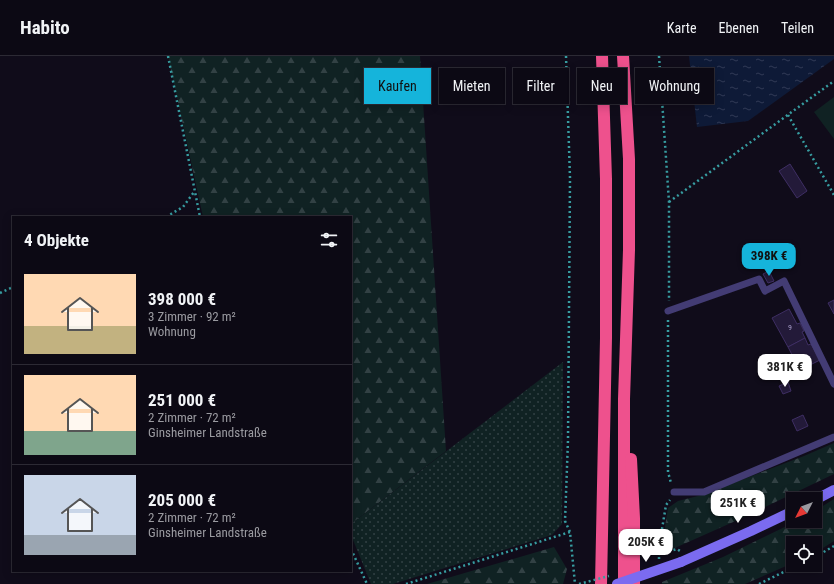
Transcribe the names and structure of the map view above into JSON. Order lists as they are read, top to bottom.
{
  "house_numbers": ["9"],
  "north": "bottom left",
  "page": {
    "header": "Habito",
    "nav": ["Karte", "Ebenen", "Teilen"],
    "chip": [
      "Kaufen",
      "Mieten",
      "Filter",
      "Neu",
      "Wohnung"
    ],
    "heading": "4 Objekte",
    "price": [
      "398K €",
      "381K €",
      "251K €",
      "205K €"
    ],
    "list": [
      {
        "name": "398 000 €",
        "note": "3 Zimmer · 92 m² · Wohnung"
      },
      {
        "name": "251 000 €",
        "note": "2 Zimmer · 72 m² · Ginsheimer Landstraße"
      },
      {
        "name": "205 000 €",
        "note": "2 Zimmer · 72 m² · Ginsheimer Landstraße"
      }
    ]
  }
}
